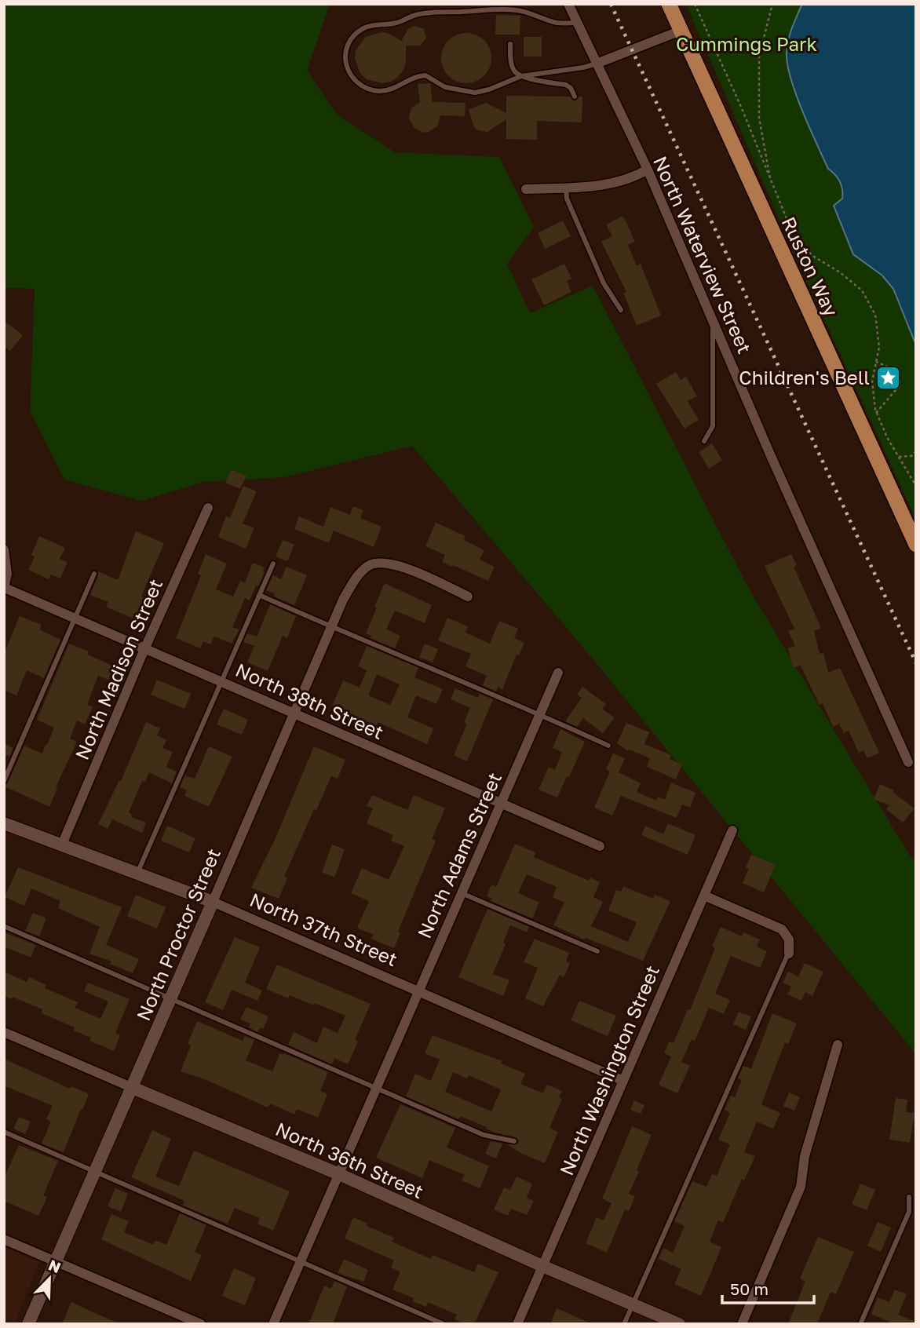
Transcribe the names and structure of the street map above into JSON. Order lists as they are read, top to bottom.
{
  "streets": {
    "main road": ["Ruston Way"],
    "street": [
      "North Waterview Street",
      "North Madison Street",
      "North 38th Street",
      "North Adams Street",
      "North 37th Street",
      "North Proctor Street",
      "North Washington Street",
      "North 36th Street"
    ]
  },
  "crossings": [
    ["North Madison Street", "North 38th Street"],
    ["North Madison Street", "North 37th Street"],
    ["North 38th Street", "North Adams Street"],
    ["North 38th Street", "North Proctor Street"],
    ["North Adams Street", "North 37th Street"],
    ["North Adams Street", "North 36th Street"],
    ["North 37th Street", "North Proctor Street"],
    ["North 37th Street", "North Washington Street"],
    ["North Proctor Street", "North 36th Street"],
    ["North Washington Street", "North 36th Street"]
  ],
  "parks": ["Cummings Park"],
  "places": {
    "place": ["Children's Bell"]
  },
  "scale_bar": "50 m",
  "north": "top right"
}
